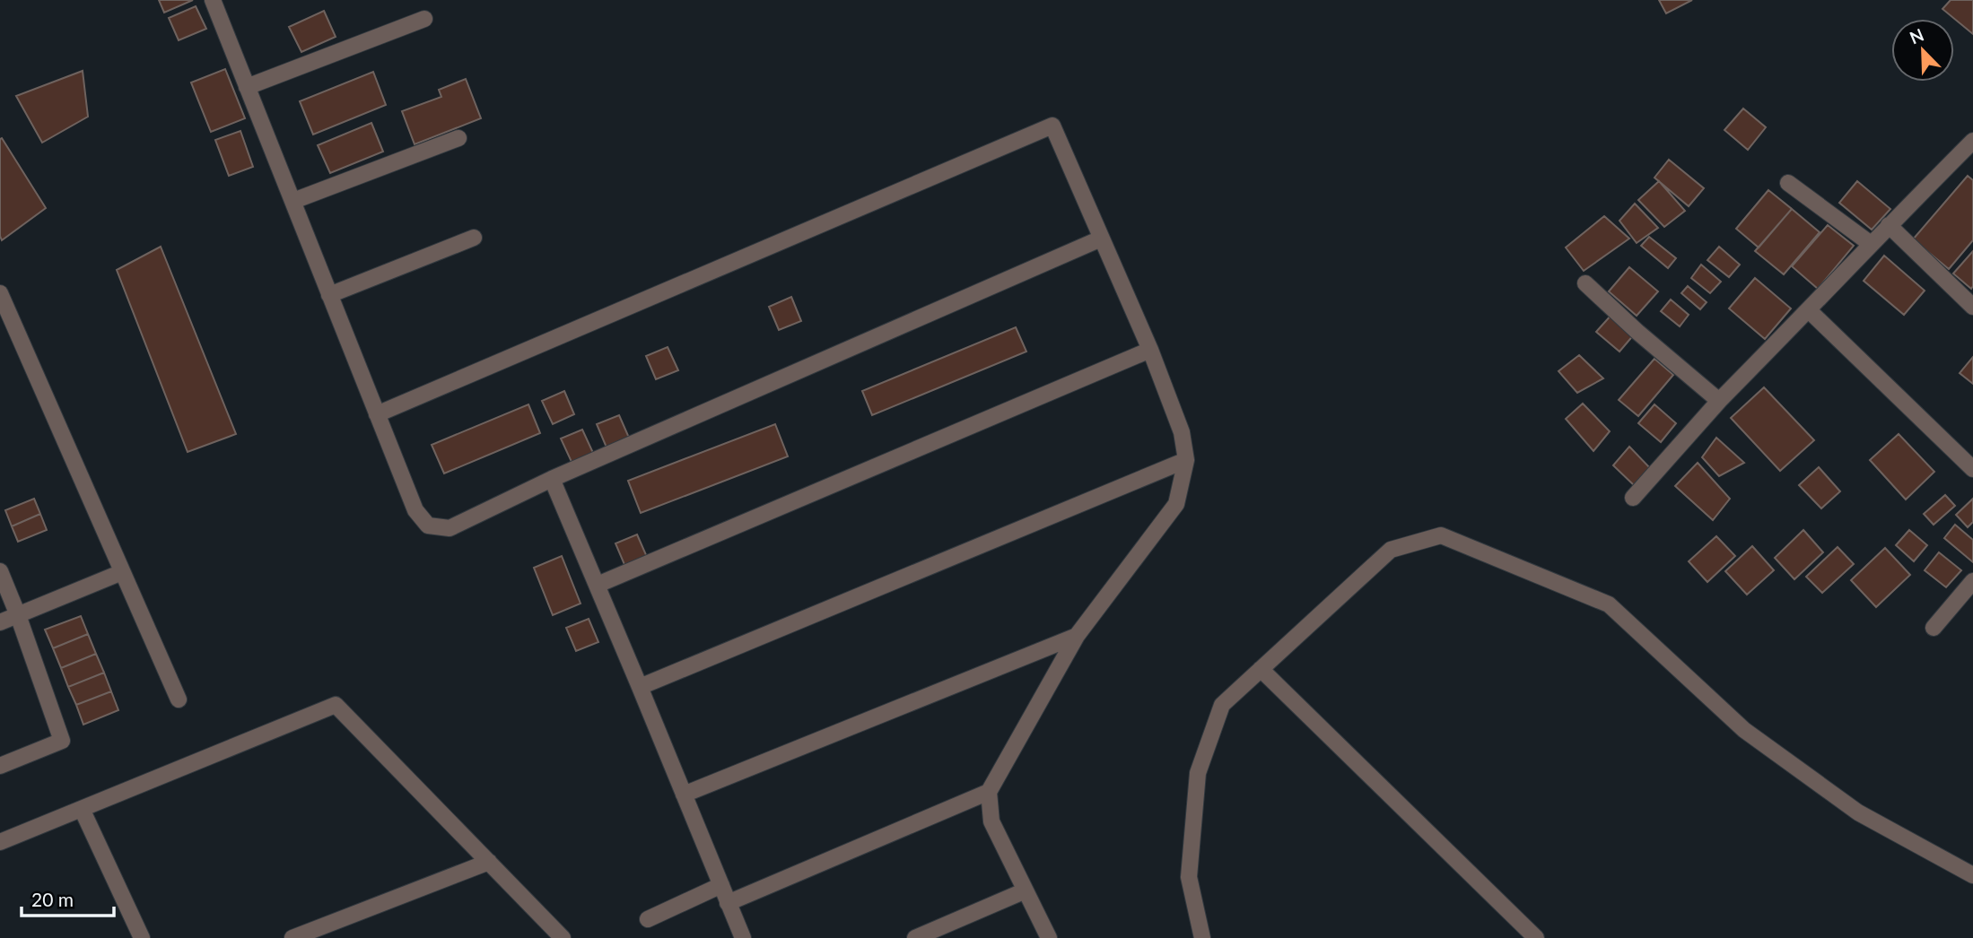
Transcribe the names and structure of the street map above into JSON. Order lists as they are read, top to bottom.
{
  "scale_bar": "20 m",
  "north": "top left"
}
